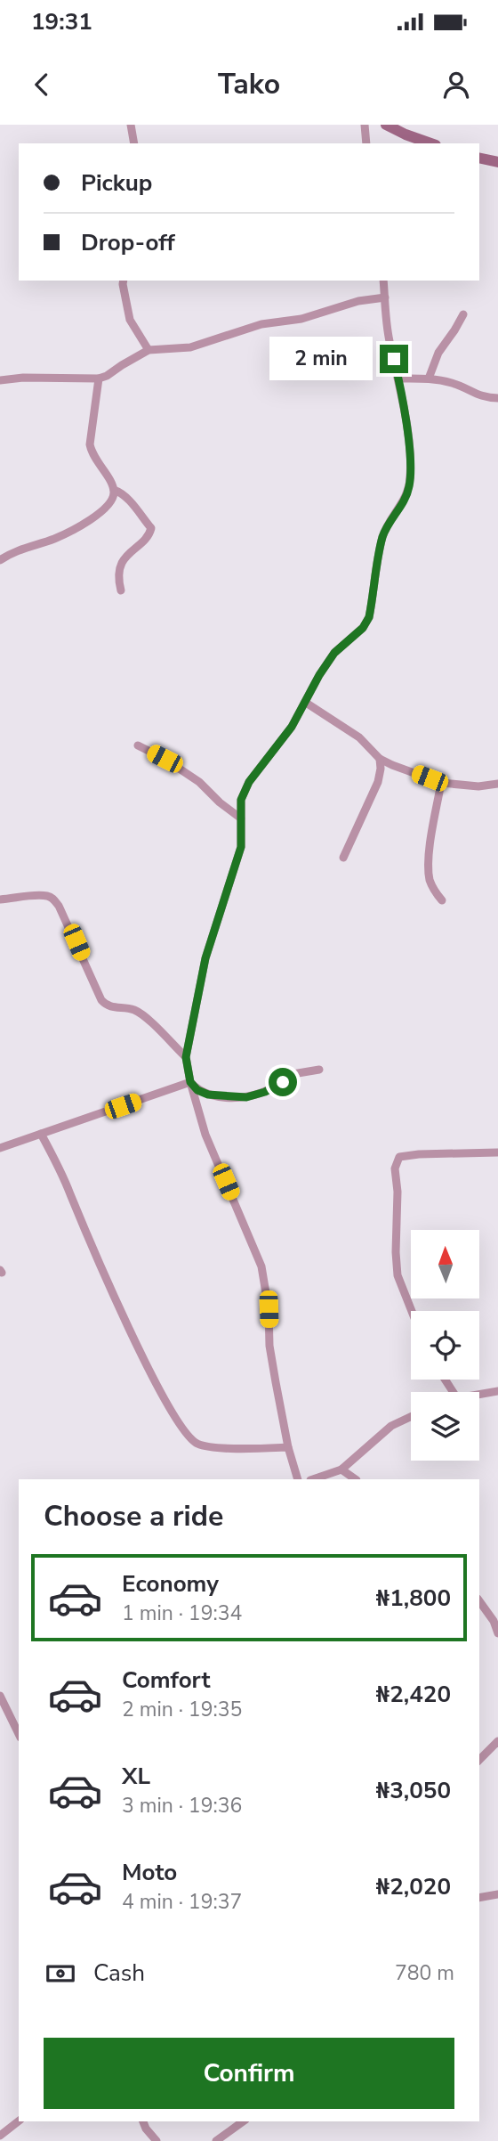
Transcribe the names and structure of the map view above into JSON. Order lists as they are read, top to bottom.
{
  "north": "top",
  "page": {
    "status": "19:31",
    "header": "Tako",
    "banner": ["Pickup", "Drop-off"],
    "bubble": "2 min",
    "heading": "Choose a ride",
    "list": [
      {
        "name": "Economy",
        "note": "1 min · 19:34",
        "value": "₦1,800"
      },
      {
        "name": "Comfort",
        "note": "2 min · 19:35",
        "value": "₦2,420"
      },
      {
        "name": "XL",
        "note": "3 min · 19:36",
        "value": "₦3,050"
      },
      {
        "name": "Moto",
        "note": "4 min · 19:37",
        "value": "₦2,020"
      }
    ],
    "pay": ["Cash", "780 m"],
    "buttons": "Confirm"
  }
}
